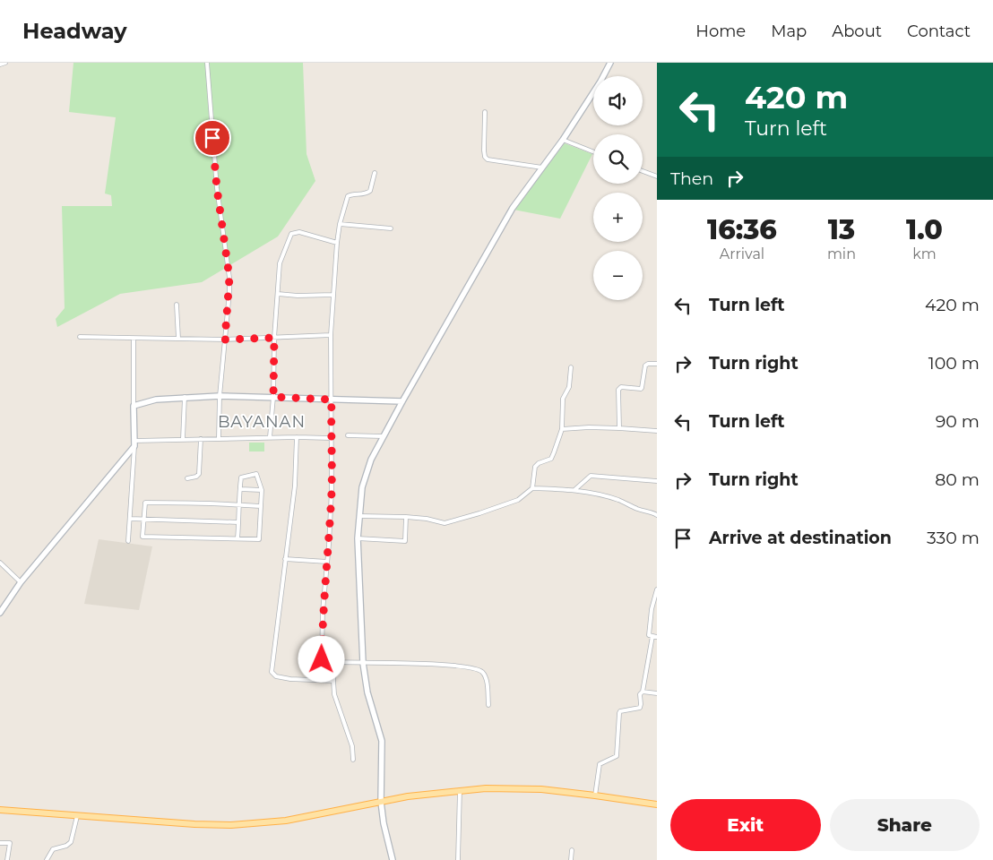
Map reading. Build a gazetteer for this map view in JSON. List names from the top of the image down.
{
  "districts": ["BAYANAN"],
  "page": {
    "header": "Headway",
    "nav": [
      "Home",
      "Map",
      "About",
      "Contact"
    ],
    "turn": ["420 m", "Turn left"],
    "map_buttons": ["+", "−"],
    "then": "Then",
    "eta": [
      "16:36",
      "Arrival",
      "13",
      "min",
      "1.0",
      "km"
    ],
    "list": [
      {
        "name": "Turn left",
        "value": "420 m"
      },
      {
        "name": "Turn right",
        "value": "100 m"
      },
      {
        "name": "Turn left",
        "value": "90 m"
      },
      {
        "name": "Turn right",
        "value": "80 m"
      },
      {
        "name": "Arrive at destination",
        "value": "330 m"
      }
    ],
    "buttons": ["Exit", "Share"]
  }
}
